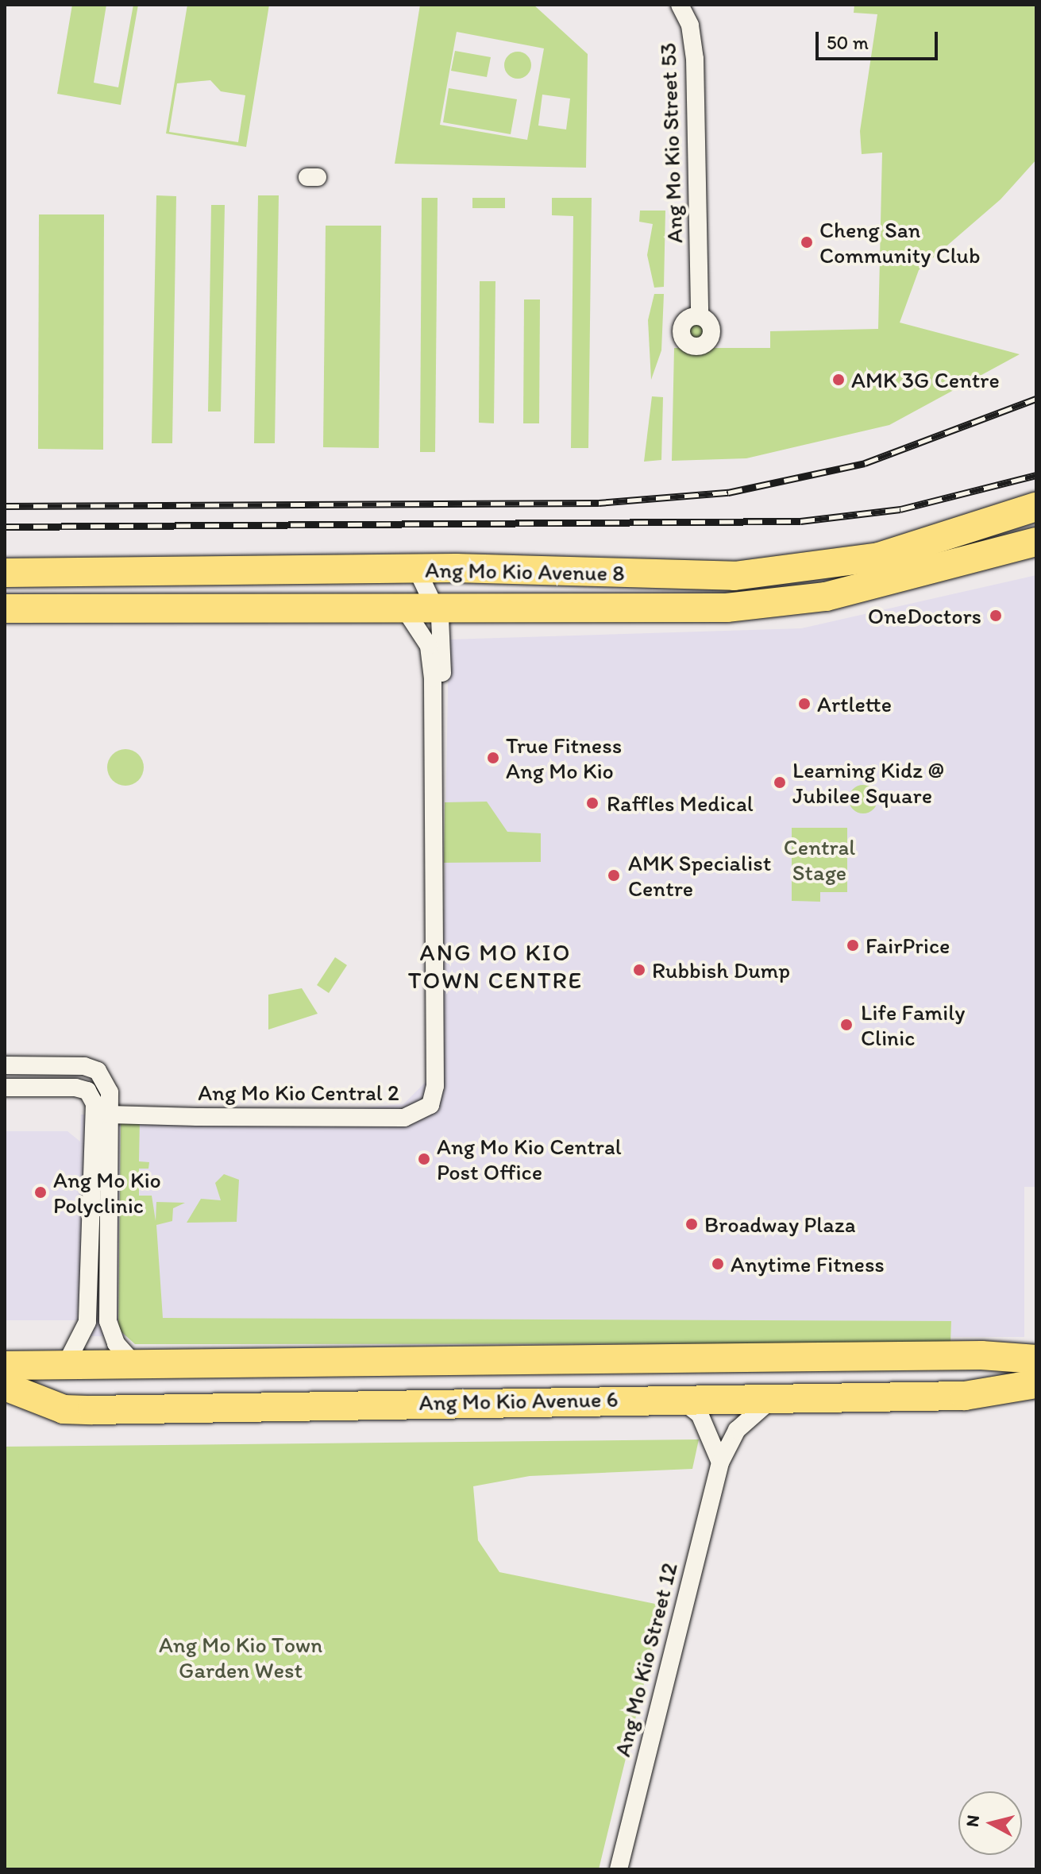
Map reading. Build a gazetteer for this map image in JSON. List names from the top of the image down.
{
  "streets": {
    "main road": ["Ang Mo Kio Avenue 8", "Ang Mo Kio Avenue 6"],
    "street": ["Ang Mo Kio Street 53", "Ang Mo Kio Central 2", "Ang Mo Kio Street 12"]
  },
  "crossings": [
    ["Ang Mo Kio Avenue 8", "Ang Mo Kio Central 2"],
    ["Ang Mo Kio Avenue 6", "Ang Mo Kio Street 12"]
  ],
  "districts": ["ANG MO KIO TOWN CENTRE"],
  "parks": ["Central Stage", "Ang Mo Kio Town Garden West"],
  "places": [
    "Cheng San Community Club",
    "AMK 3G Centre",
    "OneDoctors",
    "Artlette",
    "True Fitness Ang Mo Kio",
    "Learning Kidz @ Jubilee Square",
    "Raffles Medical",
    "AMK Specialist Centre",
    "FairPrice",
    "Rubbish Dump",
    "Life Family Clinic",
    "Ang Mo Kio Central Post Office",
    "Ang Mo Kio Polyclinic",
    "Broadway Plaza",
    "Anytime Fitness"
  ],
  "scale_bar": "50 m",
  "north": "left"
}
